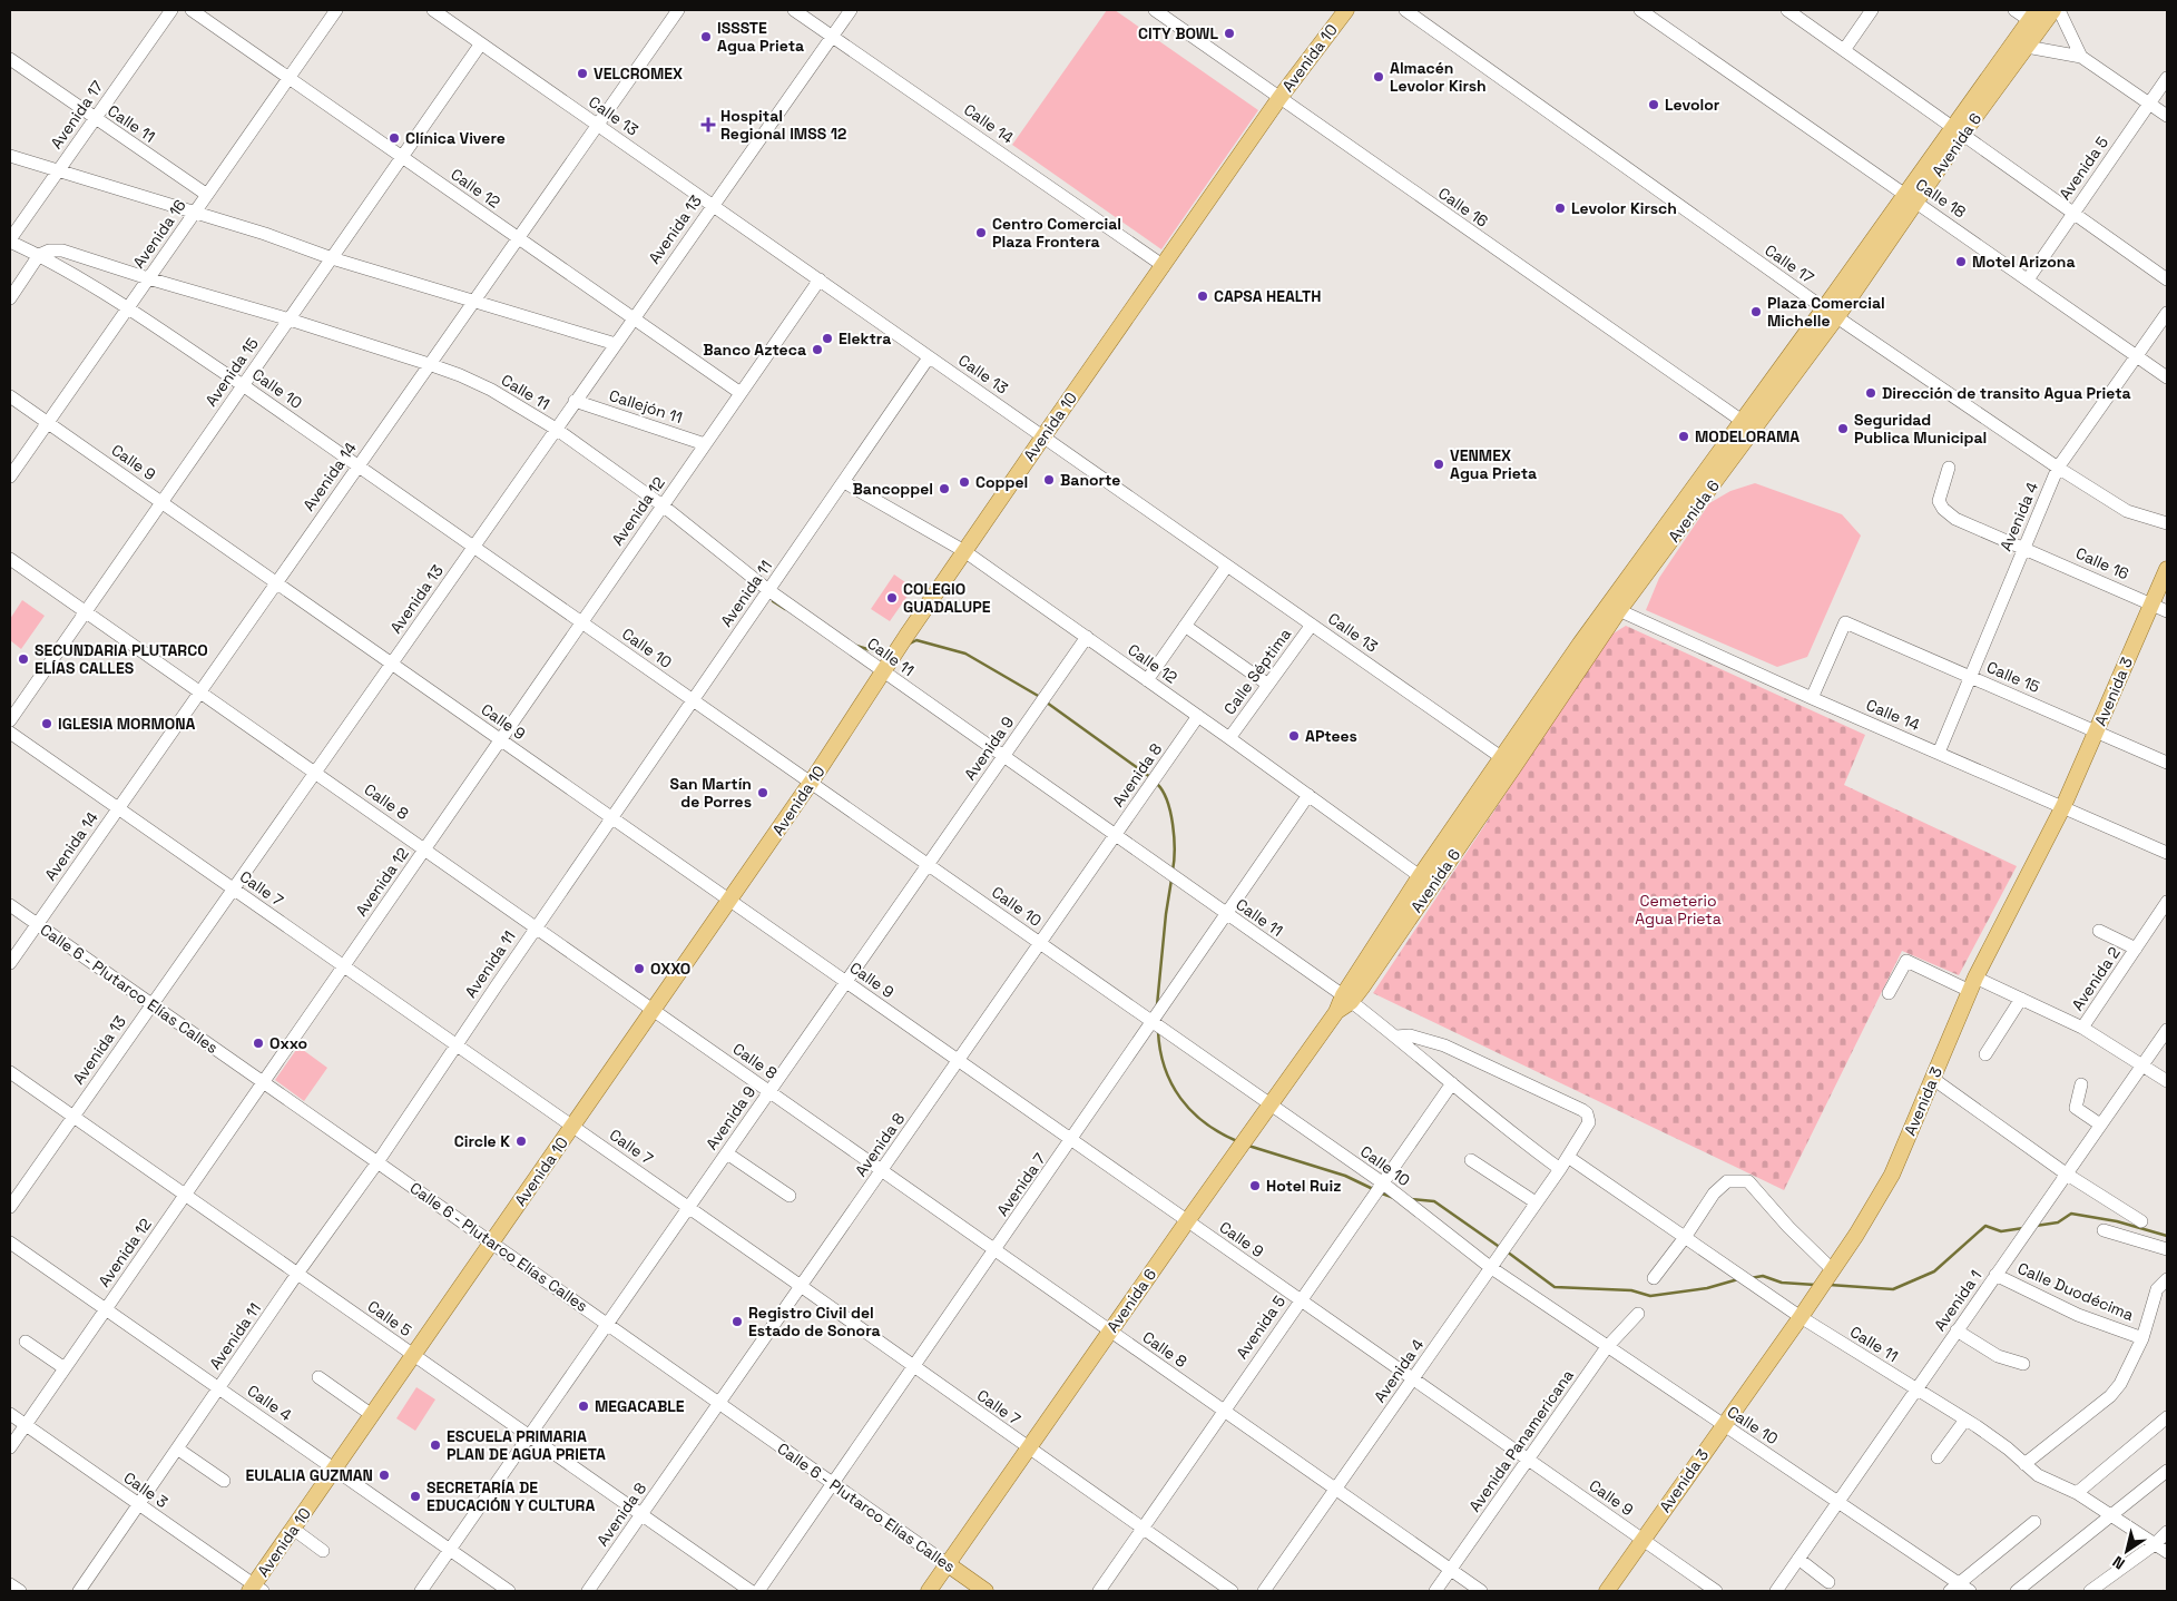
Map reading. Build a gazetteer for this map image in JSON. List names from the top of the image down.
{
  "streets": {
    "main road": [
      "Avenida 10",
      "Avenida 6",
      "Avenida 3",
      "Calle 6 - Plutarco Elías Calles"
    ],
    "street": [
      "Avenida 17",
      "Calle 13",
      "Calle 11",
      "Calle 14",
      "Avenida 5",
      "Calle 12",
      "Calle 18",
      "Calle 16",
      "Avenida 13",
      "Avenida 16",
      "Calle 17",
      "Avenida 15",
      "Calle 10",
      "Callejón 11",
      "Calle 9",
      "Avenida 14",
      "Avenida 12",
      "Avenida 4",
      "Avenida 11",
      "Calle Séptima",
      "Calle 15",
      "Avenida 9",
      "Avenida 8",
      "Calle 8",
      "Calle 7",
      "Avenida 2",
      "Avenida 7",
      "Calle Duodécima",
      "Avenida 1",
      "Calle 5",
      "Calle 4",
      "Avenida Panamericana",
      "Calle 3"
    ]
  },
  "crossings": [
    ["Avenida 10", "Calle 13"],
    ["Avenida 10", "Calle 11"],
    ["Avenida 10", "Calle 14"],
    ["Avenida 10", "Calle 12"],
    ["Avenida 10", "Calle 16"],
    ["Avenida 10", "Calle 10"],
    ["Avenida 10", "Calle 9"],
    ["Avenida 10", "Calle 8"],
    ["Avenida 10", "Calle 7"],
    ["Avenida 10", "Calle 6 - Plutarco Elías Calles"],
    ["Avenida 10", "Calle 5"],
    ["Avenida 10", "Calle 4"],
    ["Avenida 10", "Calle 3"],
    ["Avenida 17", "Calle 11"],
    ["Avenida 17", "Calle 10"],
    ["Calle 13", "Avenida 6"],
    ["Calle 13", "Avenida 13"],
    ["Calle 13", "Avenida 15"],
    ["Calle 13", "Avenida 14"],
    ["Calle 13", "Avenida 12"],
    ["Calle 13", "Avenida 11"],
    ["Calle 13", "Calle Séptima"],
    ["Calle 11", "Avenida 6"],
    ["Calle 11", "Avenida 5"],
    ["Calle 11", "Avenida 13"],
    ["Calle 11", "Avenida 16"],
    ["Calle 11", "Avenida 15"],
    ["Calle 11", "Avenida 14"],
    ["Calle 11", "Avenida 12"],
    ["Calle 11", "Avenida 4"],
    ["Calle 11", "Avenida 11"],
    ["Calle 11", "Avenida 3"],
    ["Calle 11", "Avenida 9"],
    ["Calle 11", "Avenida 8"],
    ["Calle 11", "Avenida 7"],
    ["Calle 11", "Avenida 1"],
    ["Calle 14", "Avenida 6"],
    ["Calle 14", "Avenida 13"],
    ["Calle 14", "Avenida 4"],
    ["Calle 14", "Calle 15"],
    ["Calle 14", "Avenida 3"],
    ["Avenida 6", "Calle 12"],
    ["Avenida 6", "Calle 18"],
    ["Avenida 6", "Calle 16"],
    ["Avenida 6", "Calle 17"],
    ["Avenida 6", "Calle 10"],
    ["Avenida 6", "Calle 9"],
    ["Avenida 6", "Calle 8"],
    ["Avenida 6", "Calle 7"],
    ["Avenida 6", "Calle 6 - Plutarco Elías Calles"],
    ["Avenida 5", "Calle 18"],
    ["Avenida 5", "Calle 10"],
    ["Avenida 5", "Calle 9"],
    ["Avenida 5", "Calle 8"],
    ["Avenida 5", "Calle 7"],
    ["Calle 12", "Avenida 13"],
    ["Calle 12", "Avenida 16"],
    ["Calle 12", "Avenida 15"],
    ["Calle 12", "Avenida 14"],
    ["Calle 12", "Avenida 12"],
    ["Calle 12", "Avenida 11"],
    ["Calle 12", "Calle Séptima"],
    ["Calle 12", "Avenida 9"],
    ["Calle 12", "Avenida 8"],
    ["Calle 12", "Avenida 7"],
    ["Calle 18", "Avenida 4"],
    ["Calle 16", "Avenida 4"],
    ["Calle 16", "Avenida 3"],
    ["Avenida 13", "Calle 10"],
    ["Avenida 13", "Callejón 11"],
    ["Avenida 13", "Calle 9"],
    ["Avenida 13", "Calle 8"],
    ["Avenida 13", "Calle 7"],
    ["Avenida 13", "Calle 6 - Plutarco Elías Calles"],
    ["Avenida 13", "Calle 5"],
    ["Avenida 16", "Calle 10"],
    ["Avenida 16", "Calle 9"],
    ["Calle 17", "Avenida 4"],
    ["Avenida 15", "Calle 10"],
    ["Avenida 15", "Calle 9"],
    ["Avenida 15", "Calle 8"],
    ["Calle 10", "Avenida 14"],
    ["Calle 10", "Avenida 12"],
    ["Calle 10", "Avenida 4"],
    ["Calle 10", "Avenida 11"],
    ["Calle 10", "Avenida 3"],
    ["Calle 10", "Avenida 9"],
    ["Calle 10", "Avenida 8"],
    ["Calle 10", "Avenida 7"],
    ["Calle 10", "Avenida 1"],
    ["Calle 10", "Avenida Panamericana"],
    ["Callejón 11", "Avenida 12"],
    ["Calle 9", "Avenida 14"],
    ["Calle 9", "Avenida 12"],
    ["Calle 9", "Avenida 4"],
    ["Calle 9", "Avenida 11"],
    ["Calle 9", "Avenida 3"],
    ["Calle 9", "Avenida 9"],
    ["Calle 9", "Avenida 8"],
    ["Calle 9", "Avenida 7"],
    ["Calle 9", "Avenida Panamericana"],
    ["Avenida 14", "Calle 8"],
    ["Avenida 14", "Calle 7"],
    ["Avenida 14", "Calle 6 - Plutarco Elías Calles"],
    ["Avenida 12", "Calle 8"],
    ["Avenida 12", "Calle 7"],
    ["Avenida 12", "Calle 6 - Plutarco Elías Calles"],
    ["Avenida 12", "Calle 5"],
    ["Avenida 12", "Calle 4"],
    ["Avenida 12", "Calle 3"],
    ["Avenida 4", "Calle 15"],
    ["Avenida 4", "Calle 8"],
    ["Avenida 11", "Calle 8"],
    ["Avenida 11", "Calle 7"],
    ["Avenida 11", "Calle 6 - Plutarco Elías Calles"],
    ["Avenida 11", "Calle 5"],
    ["Avenida 11", "Calle 4"],
    ["Avenida 11", "Calle 3"],
    ["Calle 15", "Avenida 3"],
    ["Avenida 9", "Calle 8"],
    ["Avenida 9", "Calle 7"],
    ["Avenida 9", "Calle 6 - Plutarco Elías Calles"],
    ["Avenida 9", "Calle 5"],
    ["Avenida 9", "Calle 4"],
    ["Avenida 8", "Calle 8"],
    ["Avenida 8", "Calle 7"],
    ["Avenida 8", "Calle 6 - Plutarco Elías Calles"],
    ["Avenida 8", "Calle 5"],
    ["Calle 8", "Avenida 7"],
    ["Calle 8", "Avenida Panamericana"],
    ["Calle 7", "Avenida 7"],
    ["Calle 6 - Plutarco Elías Calles", "Avenida 7"],
    ["Calle Duodécima", "Avenida 1"]
  ],
  "parks": ["Cemeterio Agua Prieta"],
  "places": {
    "other": [
      "CITY BOWL",
      "ISSSTE Agua Prieta",
      "VELCROMEX",
      "Almacén Levolor Kirsh",
      "Levolor",
      "Clínica Vivere",
      "Levolor Kirsch",
      "Centro Comercial Plaza Frontera",
      "Motel Arizona",
      "CAPSA HEALTH",
      "Plaza Comercial Michelle",
      "Elektra",
      "Banco Azteca",
      "Dirección de transito Agua Prieta",
      "Seguridad Publica Municipal",
      "MODELORAMA",
      "VENMEX Agua Prieta",
      "Banorte",
      "Coppel",
      "Bancoppel",
      "COLEGIO GUADALUPE",
      "SECUNDARIA PLUTARCO ELÍAS CALLES",
      "IGLESIA MORMONA",
      "APtees",
      "San Martín de Porres",
      "OXXO",
      "Oxxo",
      "Circle K",
      "Hotel Ruiz",
      "Registro Civil del Estado de Sonora",
      "MEGACABLE",
      "ESCUELA PRIMARIA PLAN DE AGUA PRIETA",
      "EULALIA GUZMAN",
      "SECRETARÍA DE EDUCACIÓN Y CULTURA"
    ],
    "health": ["Hospital Regional IMSS 12"]
  },
  "north": "bottom left"
}
